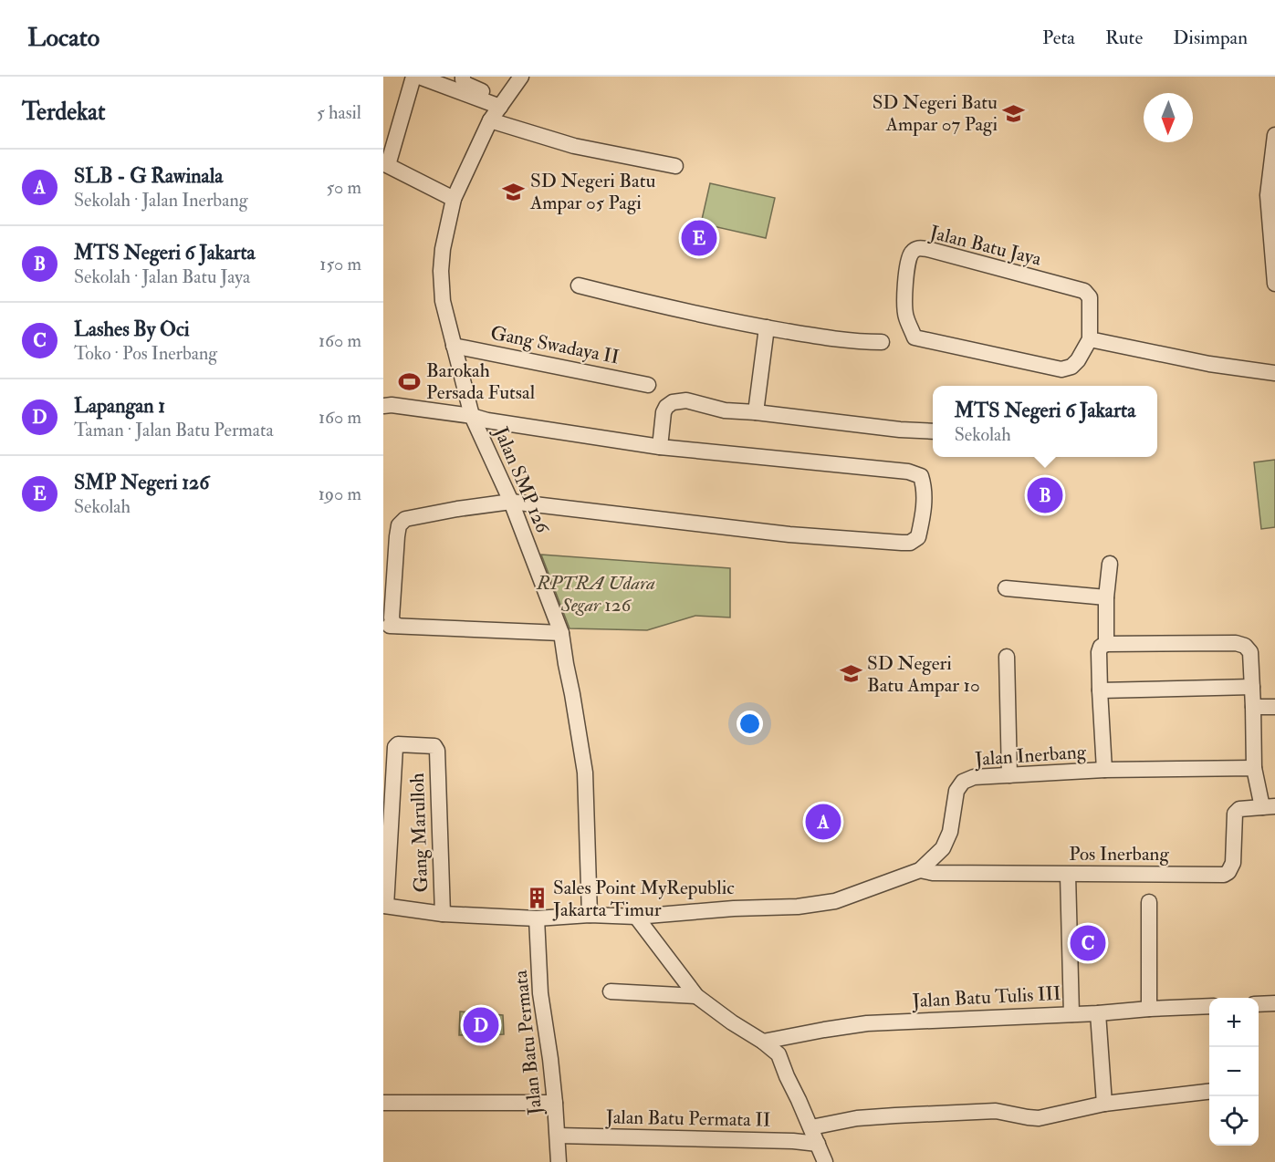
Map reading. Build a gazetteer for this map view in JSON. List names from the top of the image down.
{
  "streets": {
    "street": [
      "Jalan Batu Jaya",
      "Gang Swadaya II",
      "Jalan SMP 126",
      "Jalan Inerbang",
      "Gang Marulloh",
      "Pos Inerbang",
      "Jalan Batu Tulis III",
      "Jalan Batu Permata",
      "Jalan Batu Permata II"
    ]
  },
  "crossings": [
    ["Gang Swadaya II", "Jalan SMP 126"],
    ["Jalan SMP 126", "Jalan Inerbang"],
    ["Jalan Inerbang", "Gang Marulloh"],
    ["Jalan Inerbang", "Pos Inerbang"],
    ["Jalan Inerbang", "Jalan Batu Permata"],
    ["Jalan Batu Permata", "Jalan Batu Permata II"]
  ],
  "parks": ["RPTRA Udara Segar 126"],
  "places": {
    "school or university": ["SD Negeri Batu Ampar 07 Pagi", "SD Negeri Batu Ampar 05 Pagi", "SD Negeri Batu Ampar 10"],
    "sports": ["Barokah Persada Futsal"],
    "building": ["Sales Point MyRepublic Jakarta Timur"]
  },
  "north": "bottom",
  "page": {
    "header": "Locato",
    "nav": ["Peta", "Rute", "Disimpan"],
    "heading": ["Terdekat", "5 hasil"],
    "list": [
      {
        "mark": "A",
        "name": "SLB - G Rawinala",
        "note": "Sekolah · Jalan Inerbang",
        "value": "50 m"
      },
      {
        "mark": "B",
        "name": "MTS Negeri 6 Jakarta",
        "note": "Sekolah · Jalan Batu Jaya",
        "value": "150 m"
      },
      {
        "mark": "C",
        "name": "Lashes By Oci",
        "note": "Toko · Pos Inerbang",
        "value": "160 m"
      },
      {
        "mark": "D",
        "name": "Lapangan 1",
        "note": "Taman · Jalan Batu Permata",
        "value": "160 m"
      },
      {
        "mark": "E",
        "name": "SMP Negeri 126",
        "note": "Sekolah",
        "value": "190 m"
      }
    ],
    "pins": [
      "E",
      "B",
      "A",
      "C",
      "D"
    ],
    "popup": ["MTS Negeri 6 Jakarta", "Sekolah"],
    "map_buttons": ["+", "−"]
  }
}
